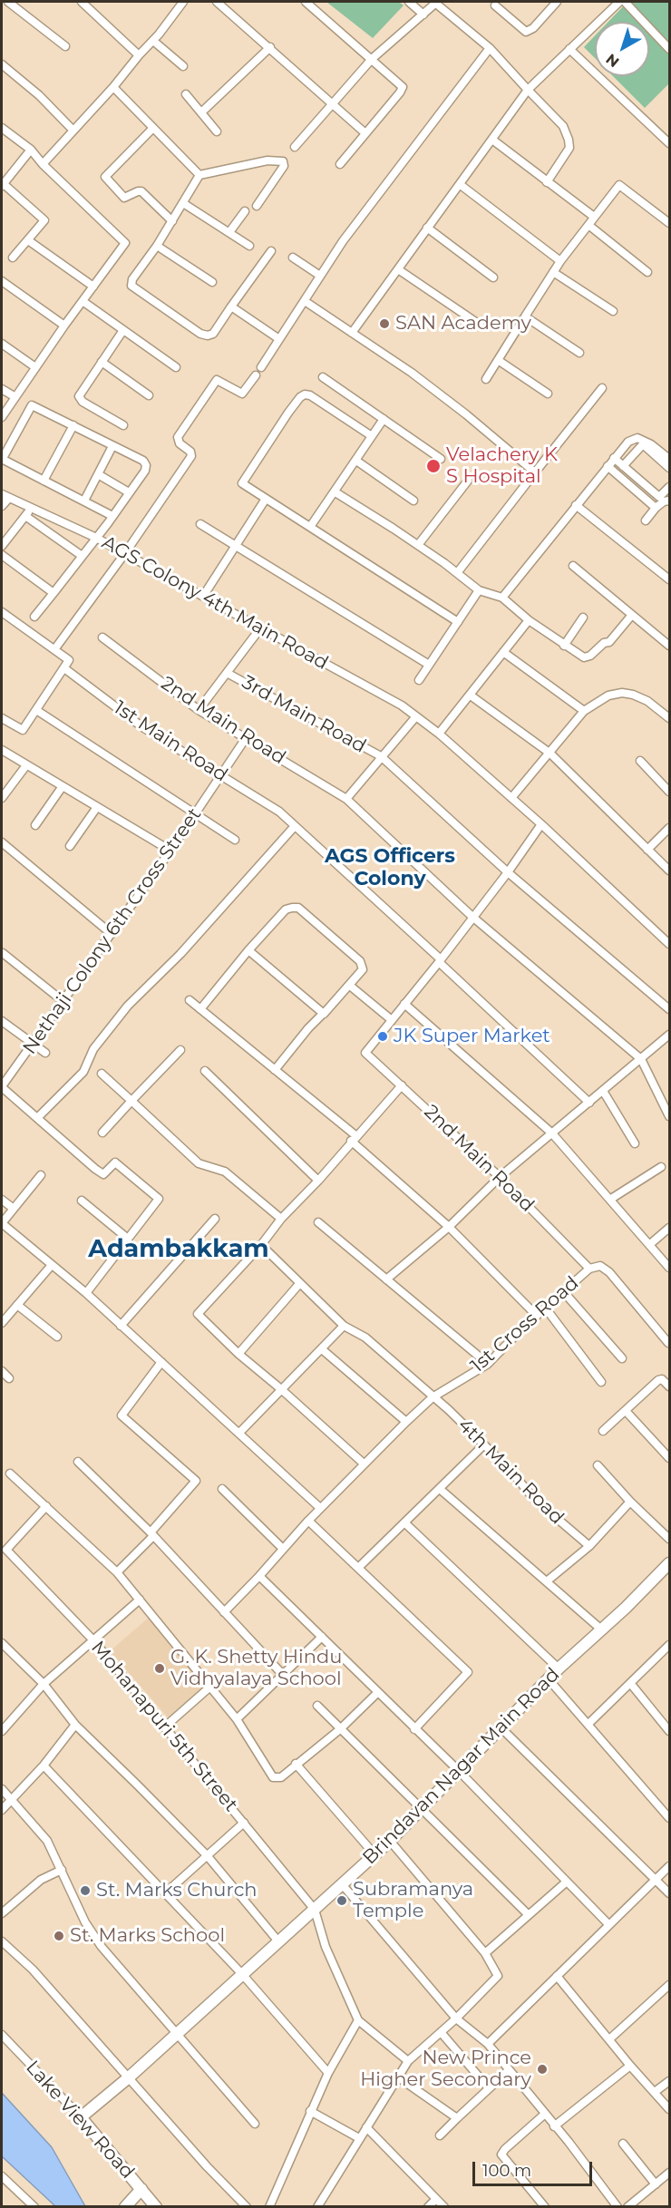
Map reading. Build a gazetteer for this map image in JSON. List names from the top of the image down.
{
  "streets": {
    "street": [
      "AGS Colony 4th Main Road",
      "3rd Main Road",
      "2nd Main Road",
      "1st Main Road",
      "Nethaji Colony 6th Cross Street",
      "1st Cross Road",
      "4th Main Road",
      "Mohanapuri 5th Street",
      "Brindavan Nagar Main Road",
      "Lake View Road"
    ]
  },
  "crossings": [
    ["2nd Main Road", "Nethaji Colony 6th Cross Street"],
    ["2nd Main Road", "1st Cross Road"],
    ["1st Main Road", "Nethaji Colony 6th Cross Street"],
    ["1st Cross Road", "4th Main Road"],
    ["Mohanapuri 5th Street", "Brindavan Nagar Main Road"],
    ["Brindavan Nagar Main Road", "Lake View Road"]
  ],
  "districts": ["AGS Officers Colony", "Adambakkam"],
  "places": [
    "SAN Academy",
    "Velachery K S Hospital",
    "JK Super Market",
    "G. K. Shetty Hindu Vidhyalaya School",
    "St. Marks Church",
    "Subramanya Temple",
    "St. Marks School",
    "New Prince Higher Secondary"
  ],
  "scale_bar": "100 m",
  "north": "bottom left"
}
